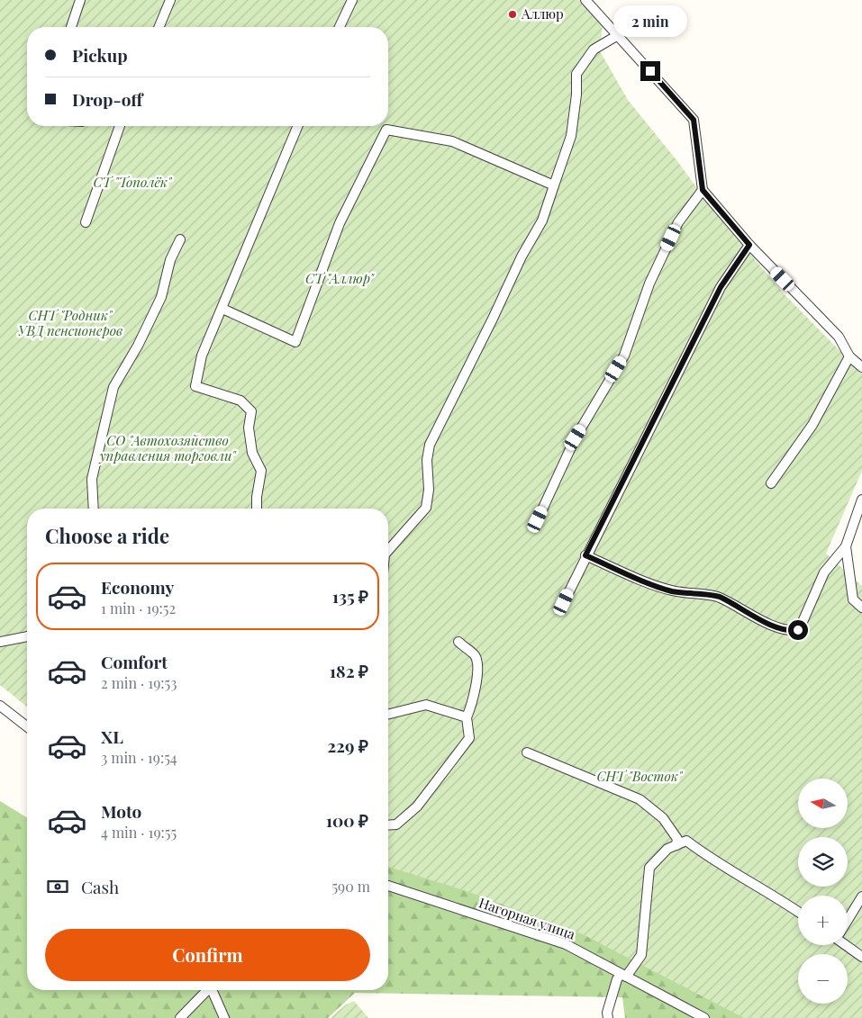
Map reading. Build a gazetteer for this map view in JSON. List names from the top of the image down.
{
  "streets": {
    "street": ["Нагорная улица"]
  },
  "parks": [
    "СТ \"Тополёк\"",
    "СТ \"Аллюр\"",
    "СНТ \"Родник\" УВД пенсионеров",
    "СО \"Автохозяйство управления торговли\"",
    "СНТ \"Восток\""
  ],
  "places": ["Аллюр"],
  "north": "left",
  "page": {
    "bubble": "2 min",
    "banner": ["Pickup", "Drop-off"],
    "heading": "Choose a ride",
    "list": [
      {
        "name": "Economy",
        "note": "1 min · 19:52",
        "value": "135 ₽"
      },
      {
        "name": "Comfort",
        "note": "2 min · 19:53",
        "value": "182 ₽"
      },
      {
        "name": "XL",
        "note": "3 min · 19:54",
        "value": "229 ₽"
      },
      {
        "name": "Moto",
        "note": "4 min · 19:55",
        "value": "100 ₽"
      }
    ],
    "map_buttons": ["+", "−"],
    "pay": ["Cash", "590 m"],
    "buttons": "Confirm"
  }
}
